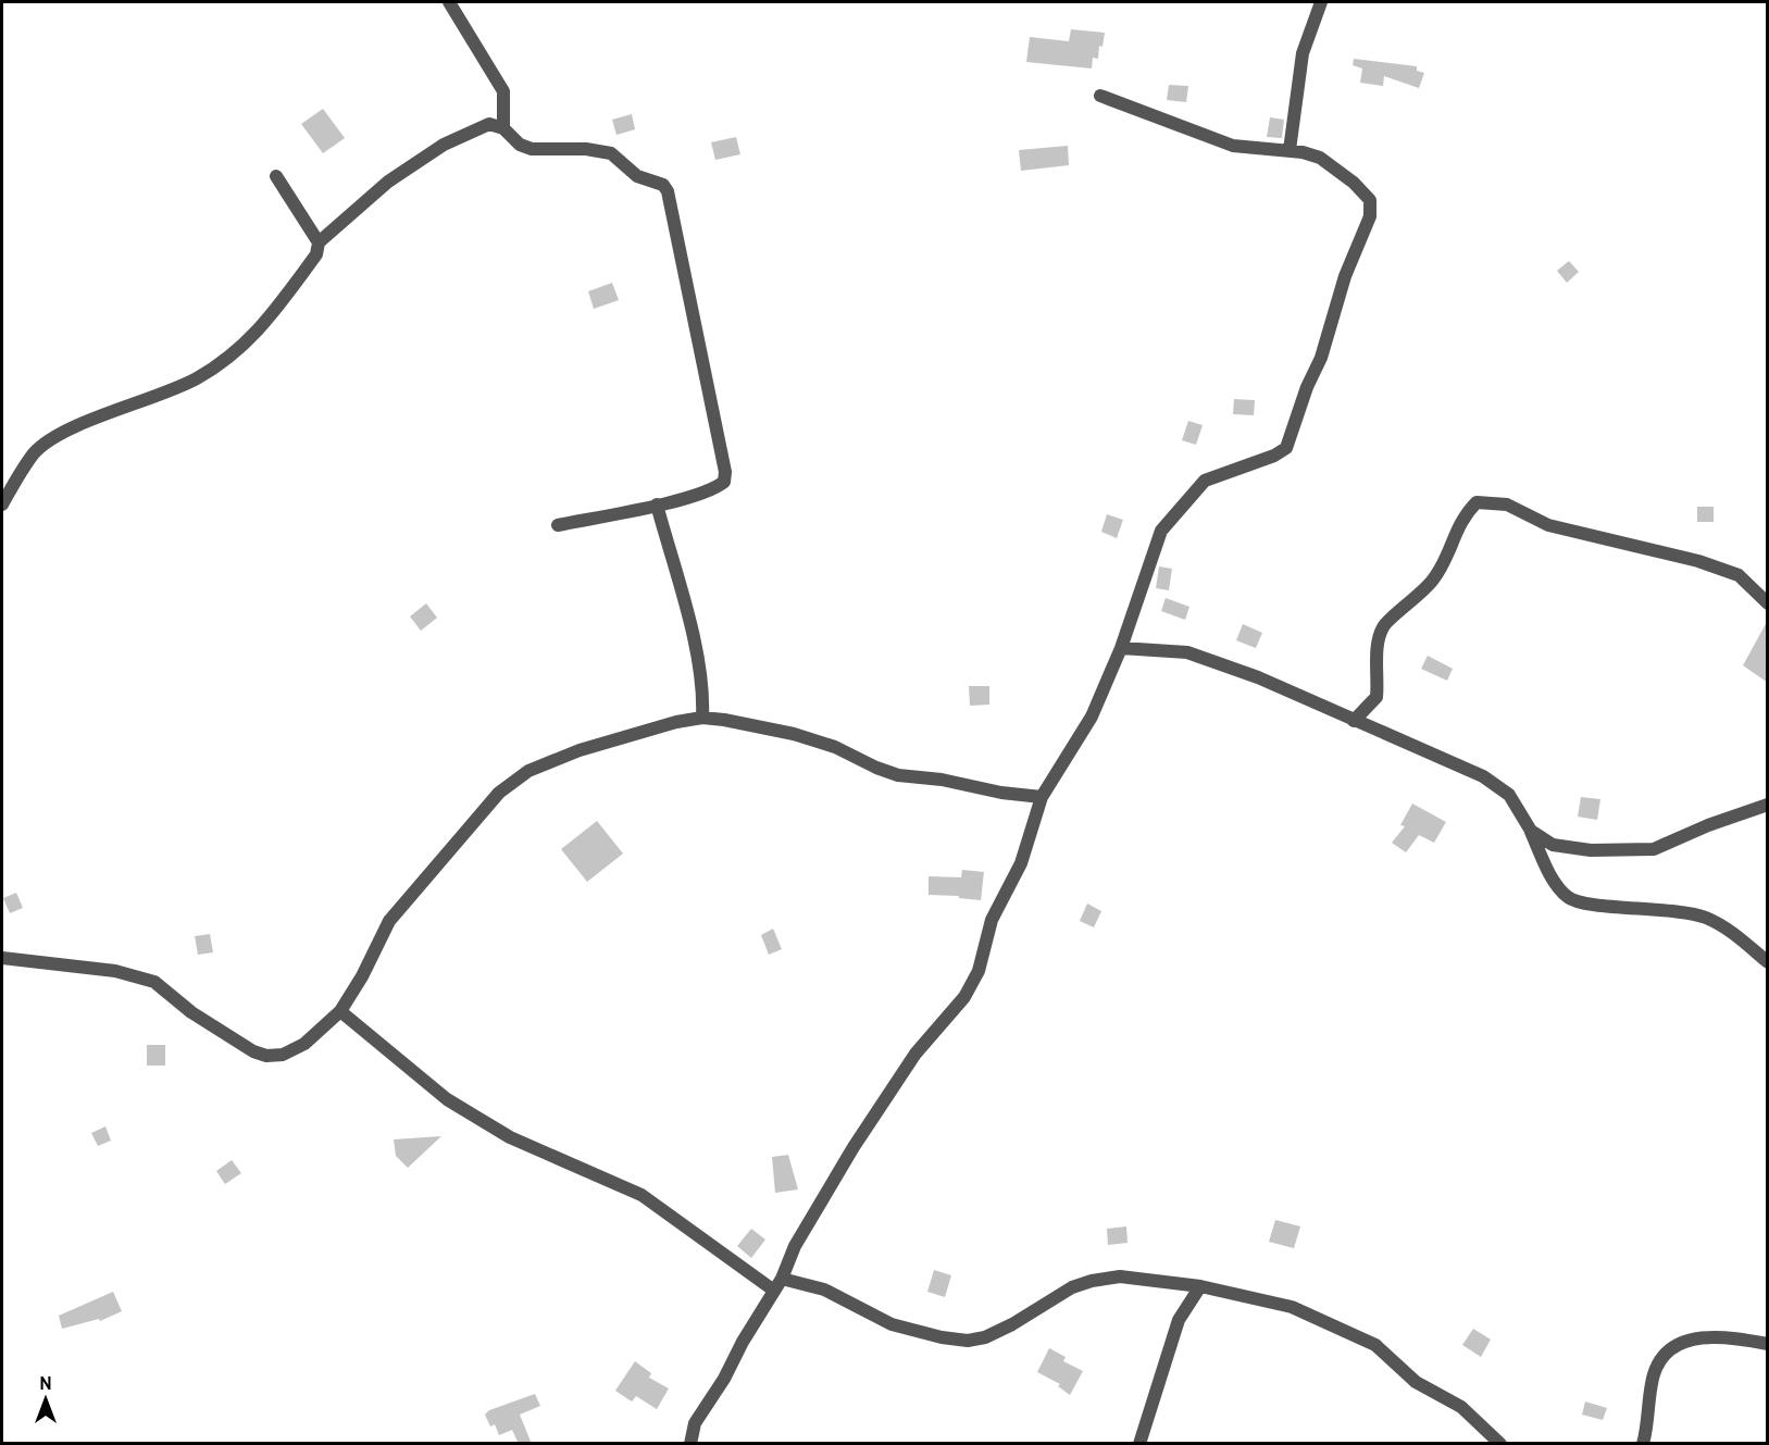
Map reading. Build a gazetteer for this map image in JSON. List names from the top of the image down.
{
  "north": "top"
}
